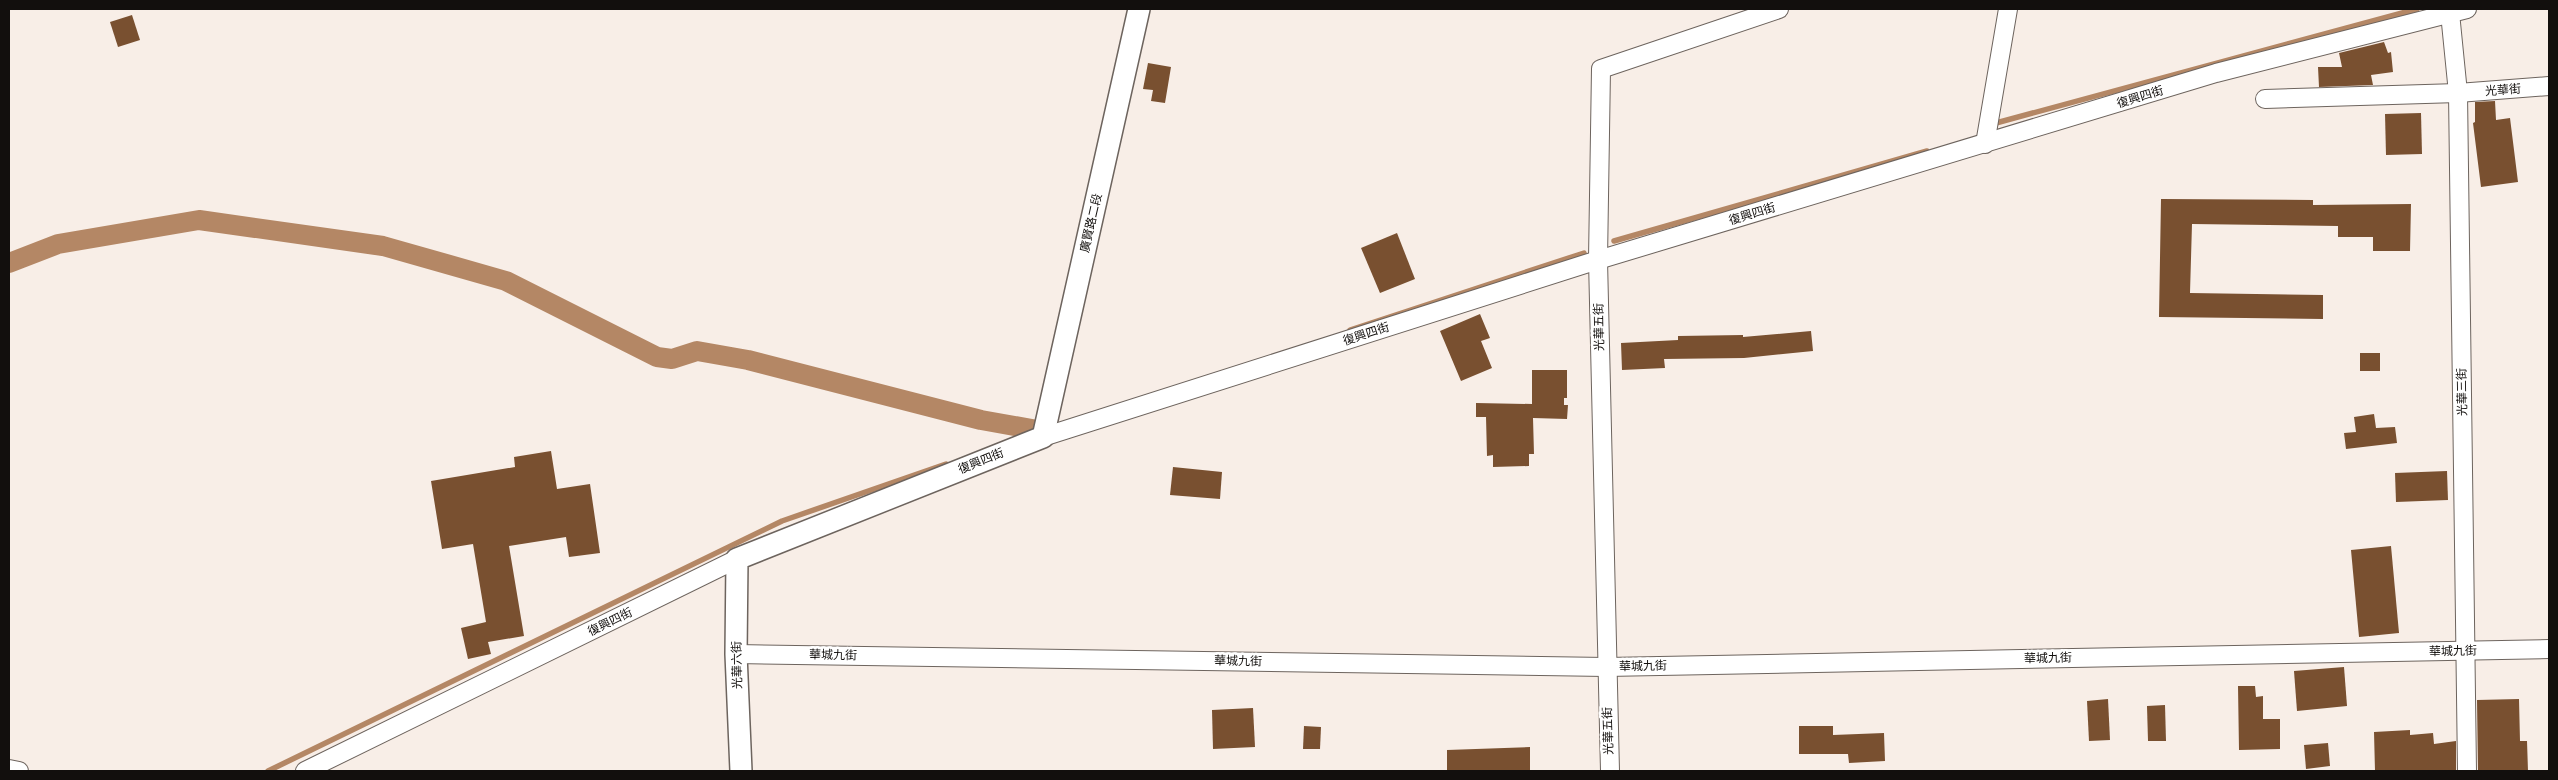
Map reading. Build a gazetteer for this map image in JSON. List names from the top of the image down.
{
  "streets": {
    "street": [
      "光華街",
      "復興四街",
      "廣賢路二段",
      "光華五街",
      "光華三街",
      "華城九街",
      "光華六街"
    ]
  },
  "crossings": [
    ["光華街", "光華三街"],
    ["復興四街", "廣賢路二段"],
    ["復興四街", "光華五街"],
    ["復興四街", "光華三街"],
    ["復興四街", "光華六街"],
    ["光華五街", "華城九街"],
    ["光華三街", "華城九街"],
    ["華城九街", "光華六街"]
  ]
}
